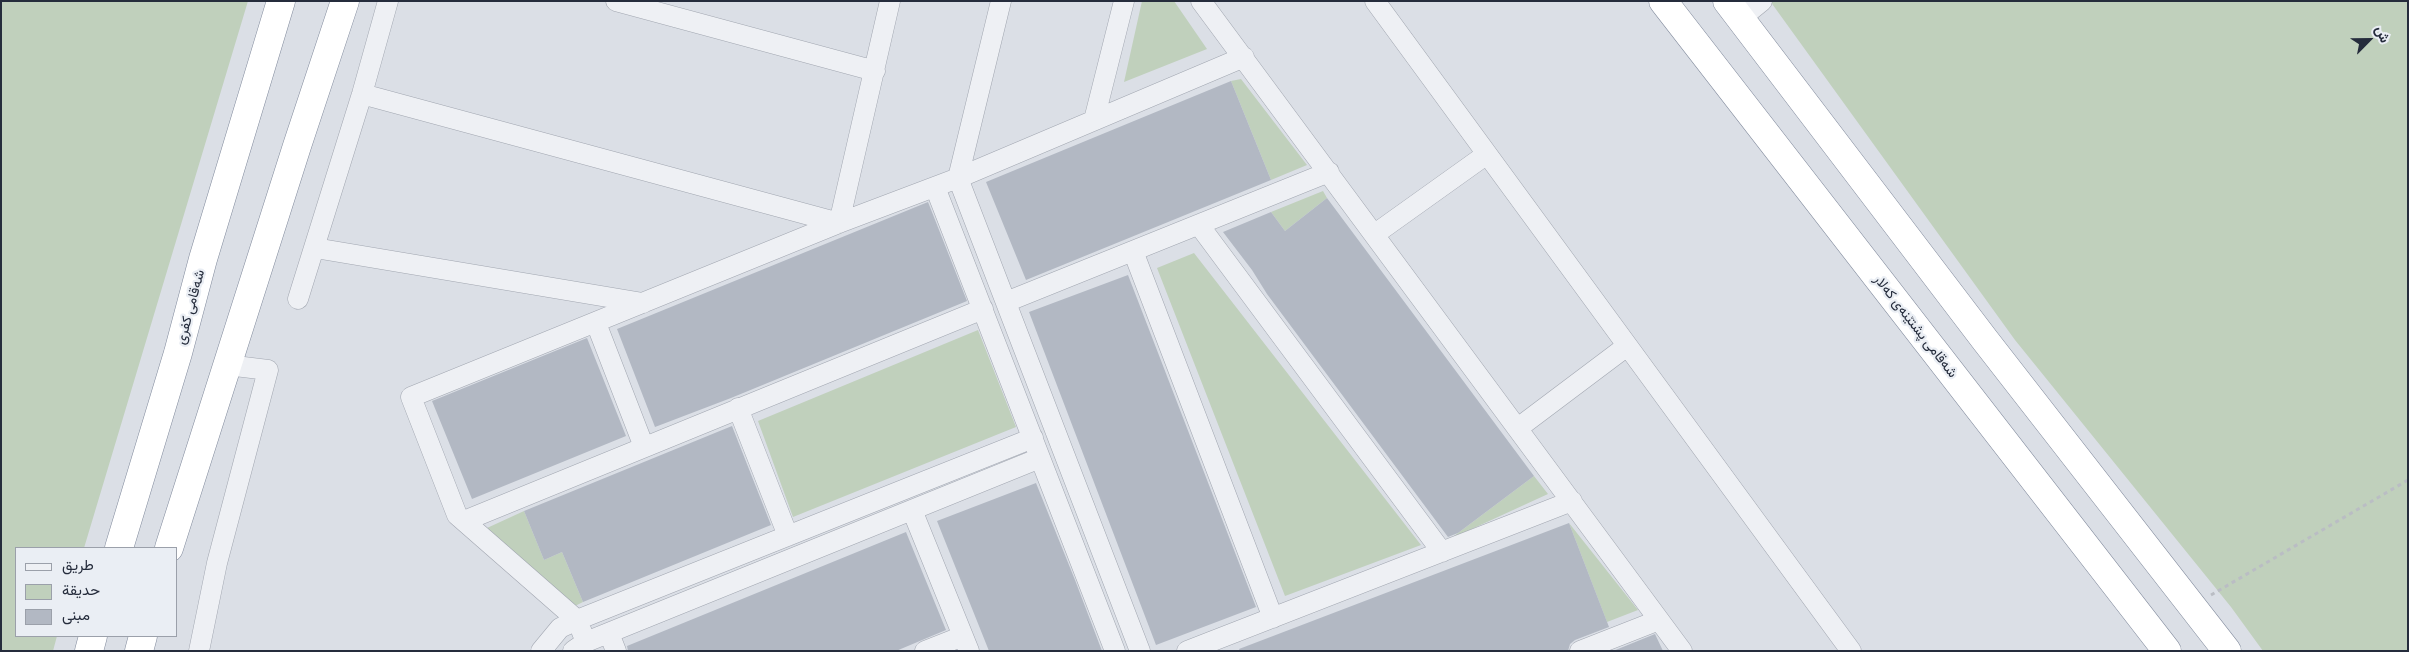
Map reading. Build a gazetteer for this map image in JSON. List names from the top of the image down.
{
  "streets": {
    "highway": ["شەقامی کفری", "شەقامی پشتێنەی کەلار"]
  },
  "legend": ["طريق", "حديقة", "مبنى"],
  "north": "top right"
}
